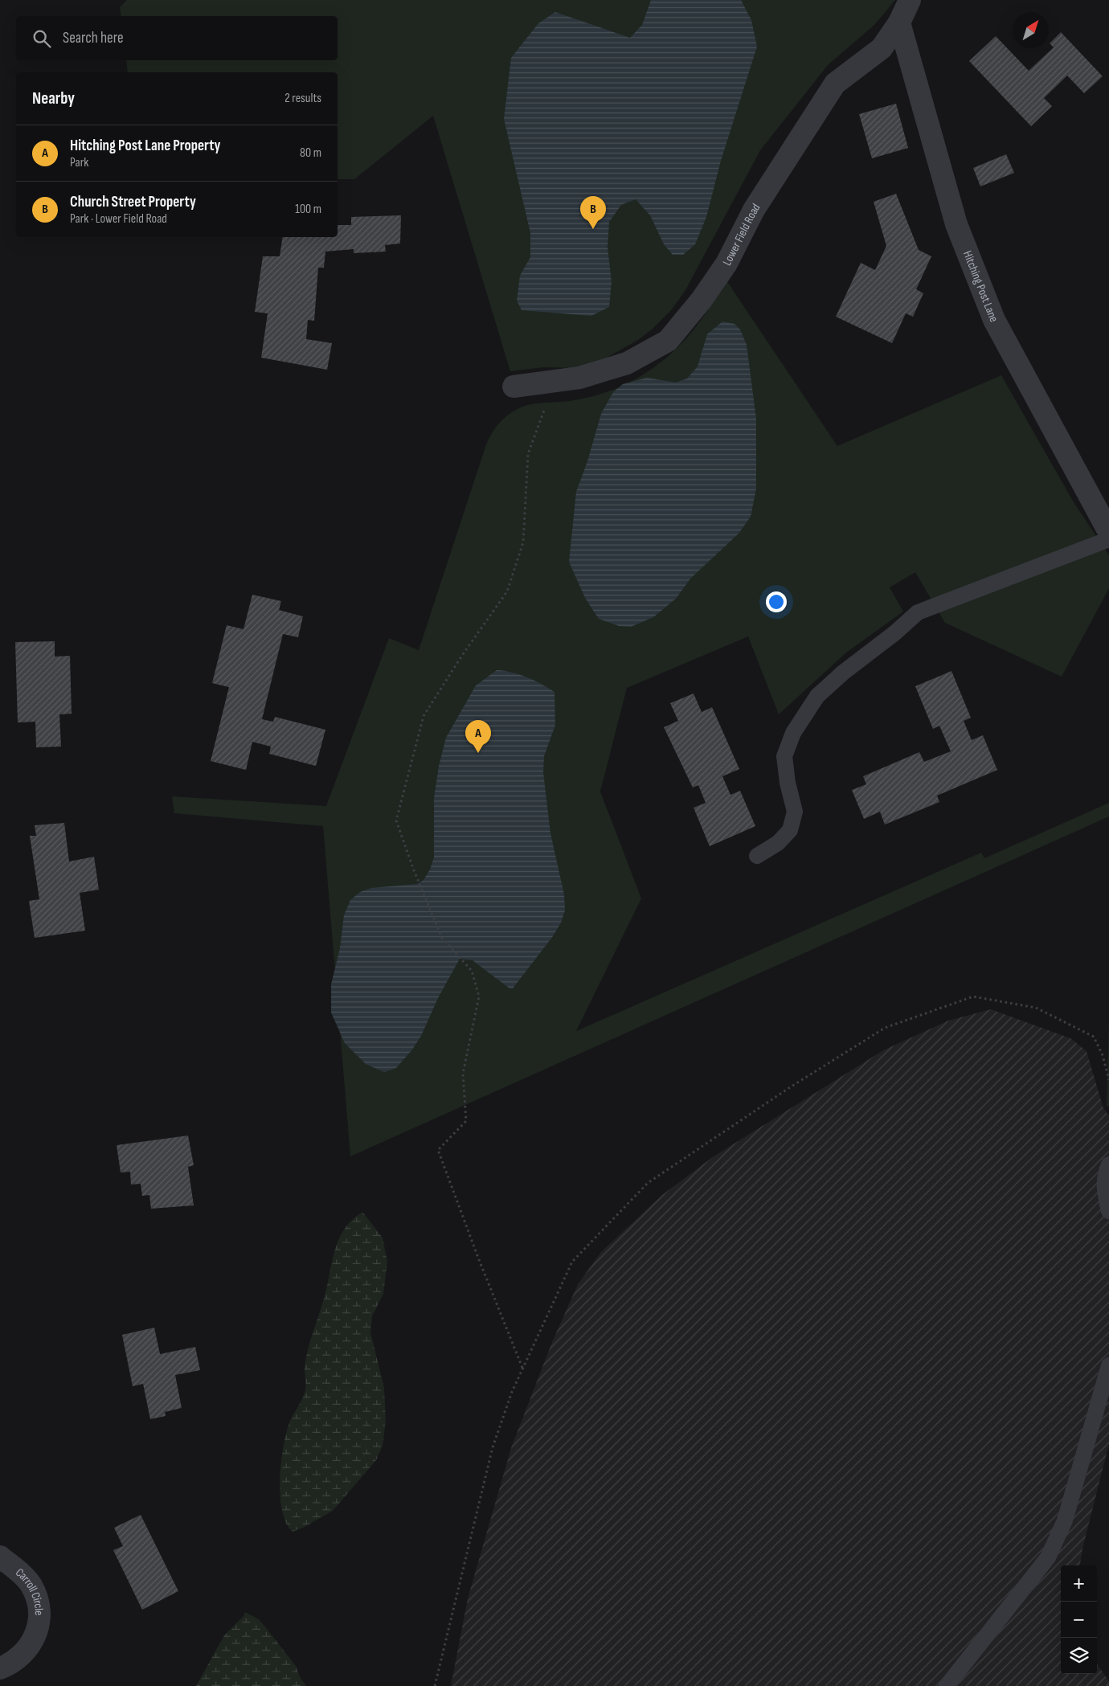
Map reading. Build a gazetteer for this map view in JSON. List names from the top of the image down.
{
  "streets": {
    "street": ["Lower Field Road", "Hitching Post Lane", "Carroll Circle"]
  },
  "crossings": [
    ["Lower Field Road", "Hitching Post Lane"]
  ],
  "north": "top right",
  "page": {
    "search": "Search here",
    "heading": ["Nearby", "2 results"],
    "list": [
      {
        "mark": "A",
        "name": "Hitching Post Lane Property",
        "note": "Park",
        "value": "80 m"
      },
      {
        "mark": "B",
        "name": "Church Street Property",
        "note": "Park · Lower Field Road",
        "value": "100 m"
      }
    ],
    "pins": ["B", "A"],
    "map_buttons": ["+", "−"]
  }
}
